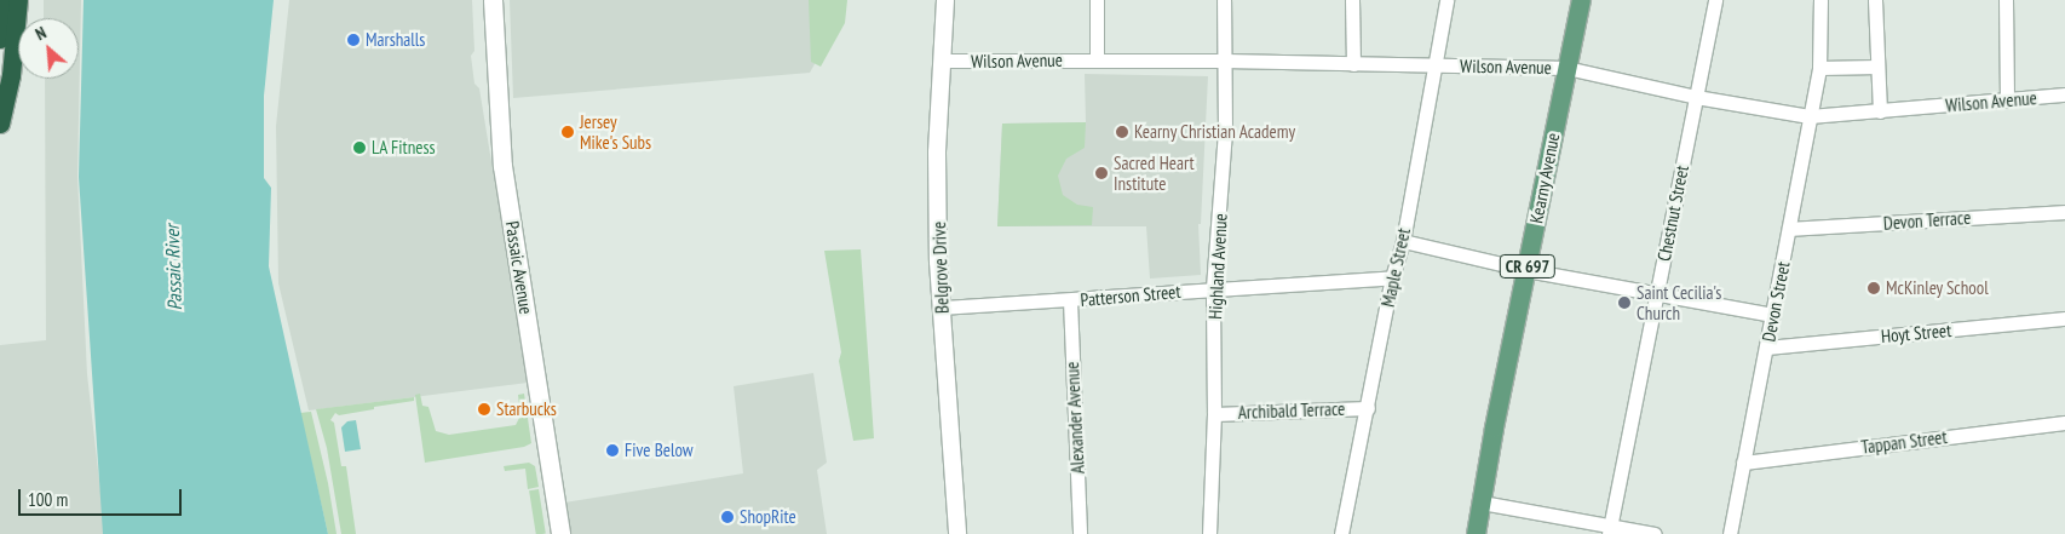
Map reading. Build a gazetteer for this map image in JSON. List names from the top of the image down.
{
  "streets": {
    "main road": ["Kearny Avenue", "CR 697", "Passaic Avenue"],
    "street": [
      "Wilson Avenue",
      "Chestnut Street",
      "Devon Terrace",
      "Highland Avenue",
      "Belgrove Drive",
      "Maple Street",
      "Patterson Street",
      "Devon Street",
      "Hoyt Street",
      "Archibald Terrace",
      "Alexander Avenue",
      "Tappan Street"
    ]
  },
  "crossings": [
    ["Wilson Avenue", "Kearny Avenue"],
    ["Wilson Avenue", "Chestnut Street"],
    ["Wilson Avenue", "Highland Avenue"],
    ["Wilson Avenue", "Belgrove Drive"],
    ["Wilson Avenue", "Maple Street"],
    ["Wilson Avenue", "Devon Street"],
    ["Devon Terrace", "Devon Street"],
    ["Highland Avenue", "Patterson Street"],
    ["Highland Avenue", "Archibald Terrace"],
    ["Belgrove Drive", "Patterson Street"],
    ["Maple Street", "Patterson Street"],
    ["Maple Street", "Archibald Terrace"],
    ["Patterson Street", "Alexander Avenue"],
    ["Devon Street", "Hoyt Street"],
    ["Devon Street", "Tappan Street"]
  ],
  "water": ["Passaic River"],
  "places": [
    "Marshalls",
    "Jersey Mike's Subs",
    "Kearny Christian Academy",
    "LA Fitness",
    "Sacred Heart Institute",
    "McKinley School",
    "Saint Cecilia's Church",
    "Starbucks",
    "Five Below",
    "ShopRite"
  ],
  "scale_bar": "100 m",
  "north": "top left"
}
